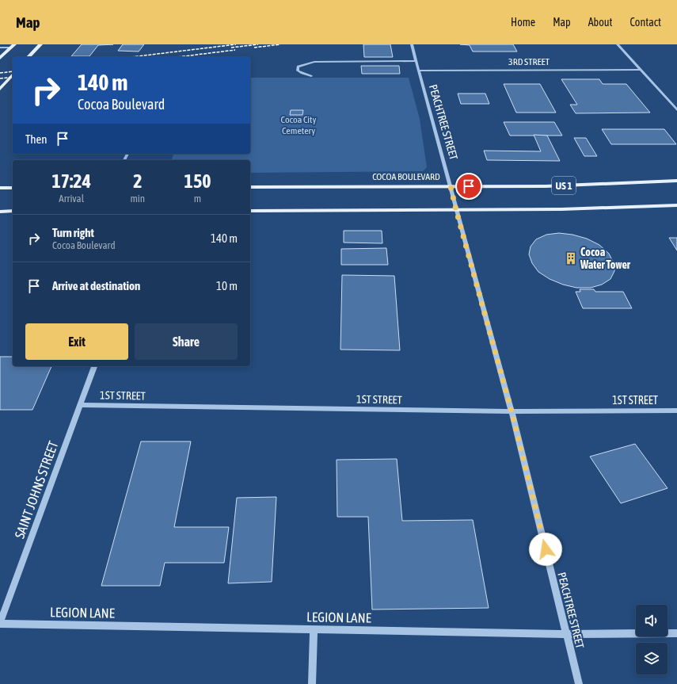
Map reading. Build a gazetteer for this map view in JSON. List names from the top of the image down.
{
  "streets": {
    "main road": ["COCOA BOULEVARD", "US 1"],
    "street": [
      "3RD STREET",
      "PEACHTREE STREET",
      "1ST STREET",
      "SAINT JOHNS STREET",
      "LEGION LANE"
    ]
  },
  "crossings": [
    ["3RD STREET", "PEACHTREE STREET"],
    ["PEACHTREE STREET", "COCOA BOULEVARD"],
    ["PEACHTREE STREET", "US 1"],
    ["PEACHTREE STREET", "1ST STREET"],
    ["PEACHTREE STREET", "LEGION LANE"],
    ["1ST STREET", "SAINT JOHNS STREET"],
    ["SAINT JOHNS STREET", "LEGION LANE"]
  ],
  "parks": ["Cocoa City Cemetery"],
  "places": {
    "building": ["Cocoa Water Tower"]
  },
  "page": {
    "header": "Map",
    "nav": [
      "Home",
      "Map",
      "About",
      "Contact"
    ],
    "turn": ["140 m", "Cocoa Boulevard"],
    "then": "Then",
    "eta": [
      "17:24",
      "Arrival",
      "2",
      "min",
      "150",
      "m"
    ],
    "list": [
      {
        "name": "Turn right",
        "note": "Cocoa Boulevard",
        "value": "140 m"
      },
      {
        "name": "Arrive at destination",
        "value": "10 m"
      }
    ],
    "buttons": ["Exit", "Share"]
  }
}
